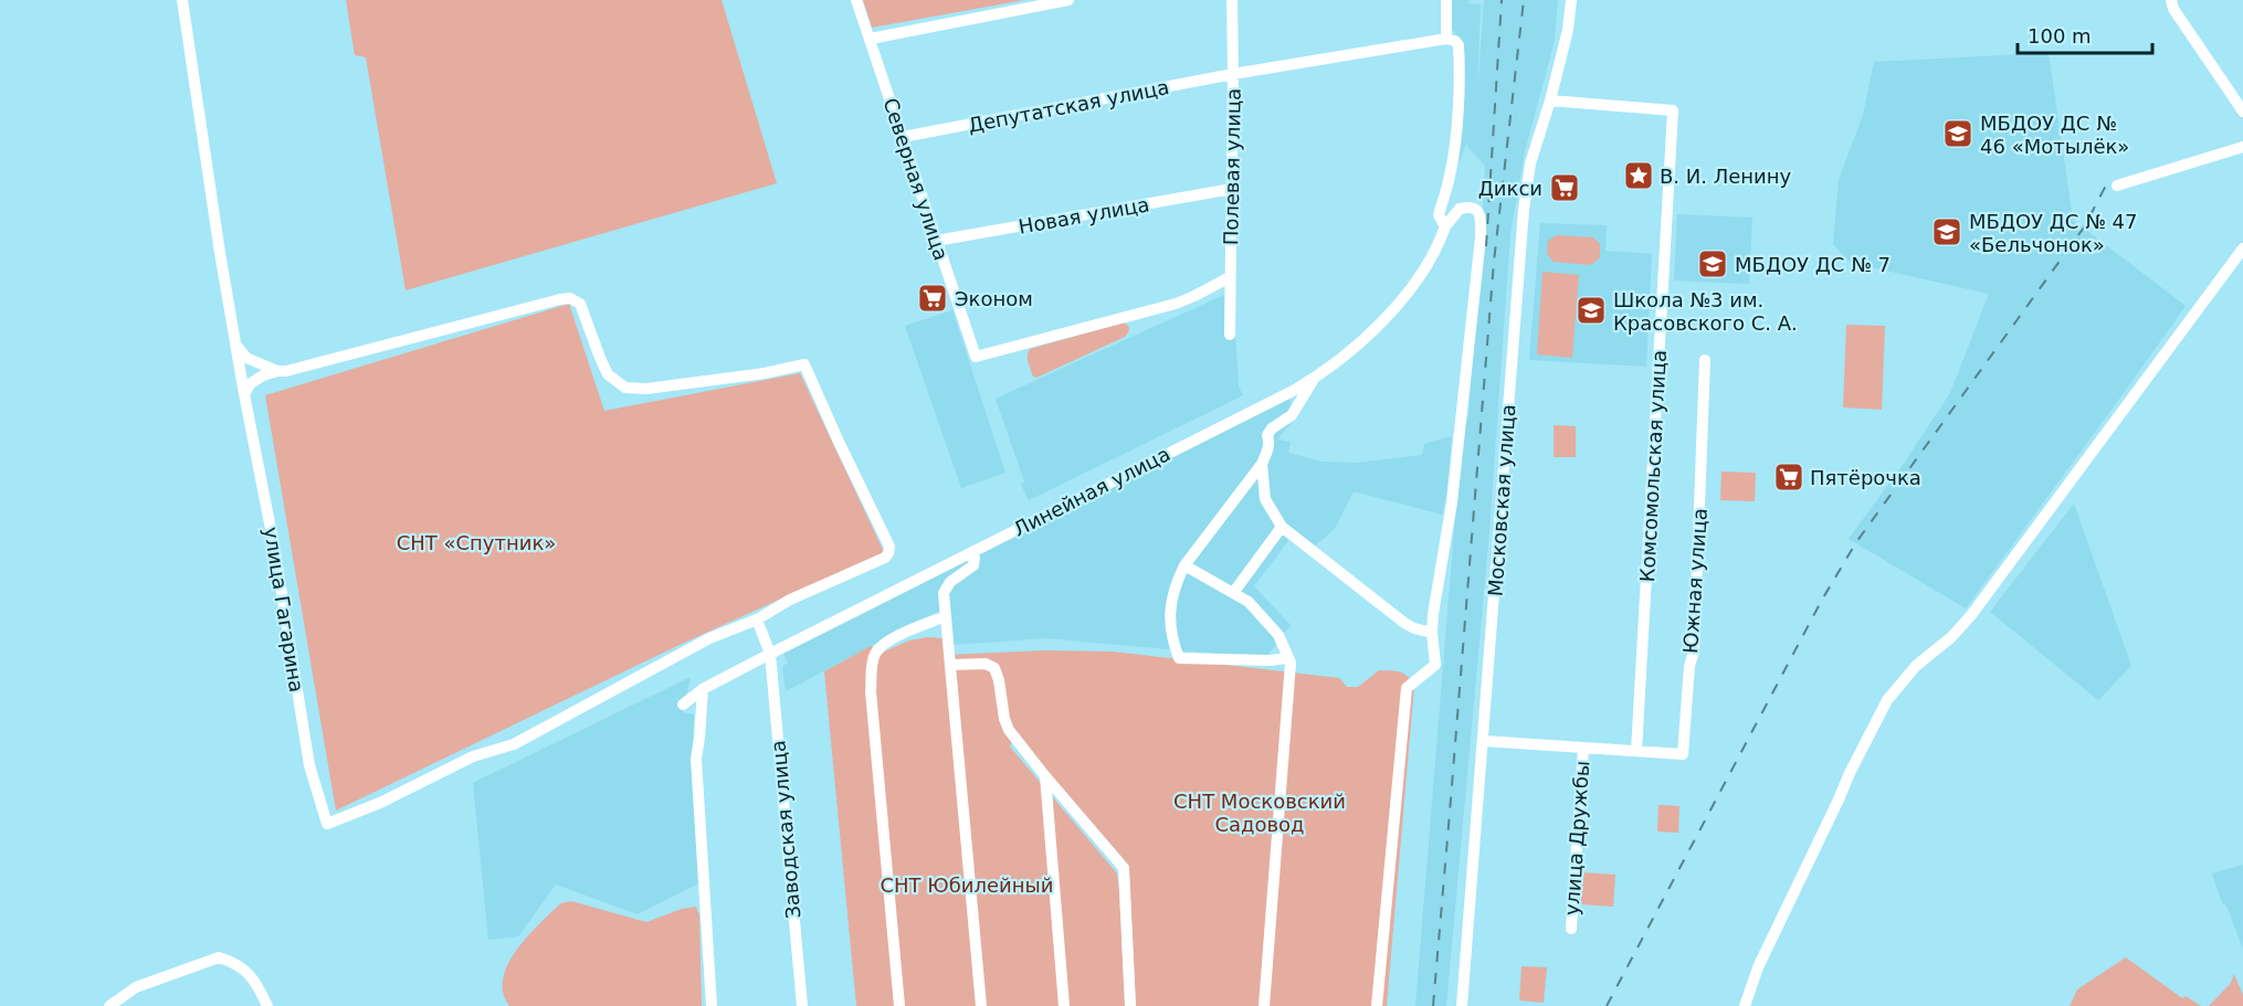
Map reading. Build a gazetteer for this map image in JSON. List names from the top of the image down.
{
  "streets": {
    "street": [
      "Депутатская улица",
      "Полевая улица",
      "Северная улица",
      "Новая улица",
      "Комсомольская улица",
      "Линейная улица",
      "Московская улица",
      "Южная улица",
      "улица Гагарина",
      "Заводская улица",
      "улица Дружбы"
    ]
  },
  "crossings": [
    ["Депутатская улица", "Полевая улица"],
    ["Депутатская улица", "Северная улица"],
    ["Полевая улица", "Северная улица"],
    ["Полевая улица", "Новая улица"],
    ["Северная улица", "Новая улица"],
    ["Комсомольская улица", "Московская улица"],
    ["Комсомольская улица", "Южная улица"],
    ["Линейная улица", "Заводская улица"],
    ["улица Гагарина", "Заводская улица"]
  ],
  "parks": ["СНТ «Спутник»", "СНТ Московский Садовод", "СНТ Юбилейный"],
  "places": {
    "school or university": [
      "МБДОУ ДC № 46 «Мотылёк»",
      "МБДОУ ДС № 47 «Бельчонок»",
      "МБДОУ ДС № 7",
      "Школа №3 им. Красовского С. А."
    ],
    "place": ["В. И. Ленину"],
    "supermarket": ["Дикси", "Эконом", "Пятёрочка"]
  },
  "scale_bar": "100 m"
}
